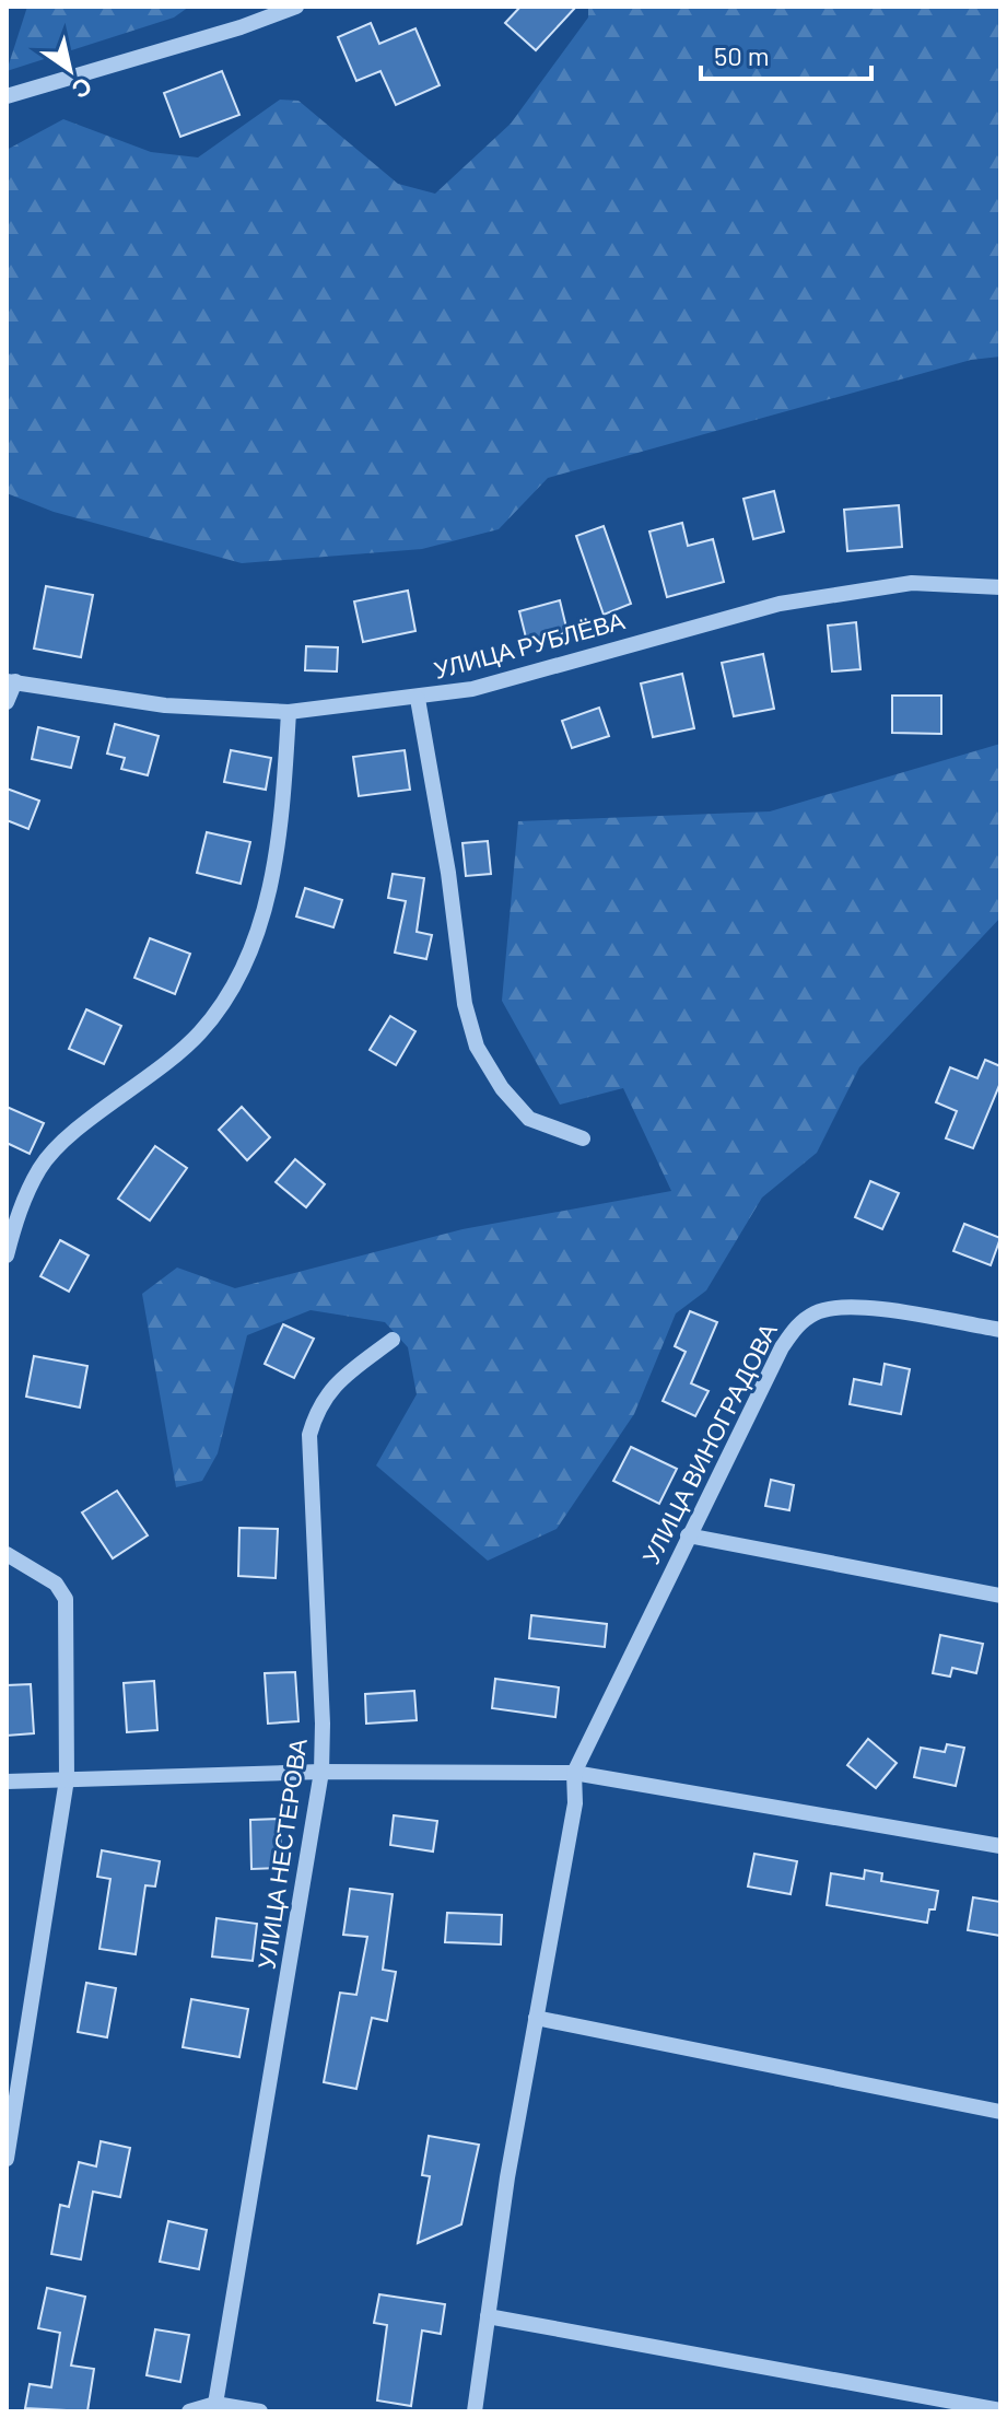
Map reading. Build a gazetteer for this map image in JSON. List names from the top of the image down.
{
  "streets": {
    "street": ["УЛИЦА РУБЛЁВА", "УЛИЦА ВИНОГРАДОВА", "УЛИЦА НЕСТЕРОВА"]
  },
  "scale_bar": "50 m",
  "north": "bottom right"
}
